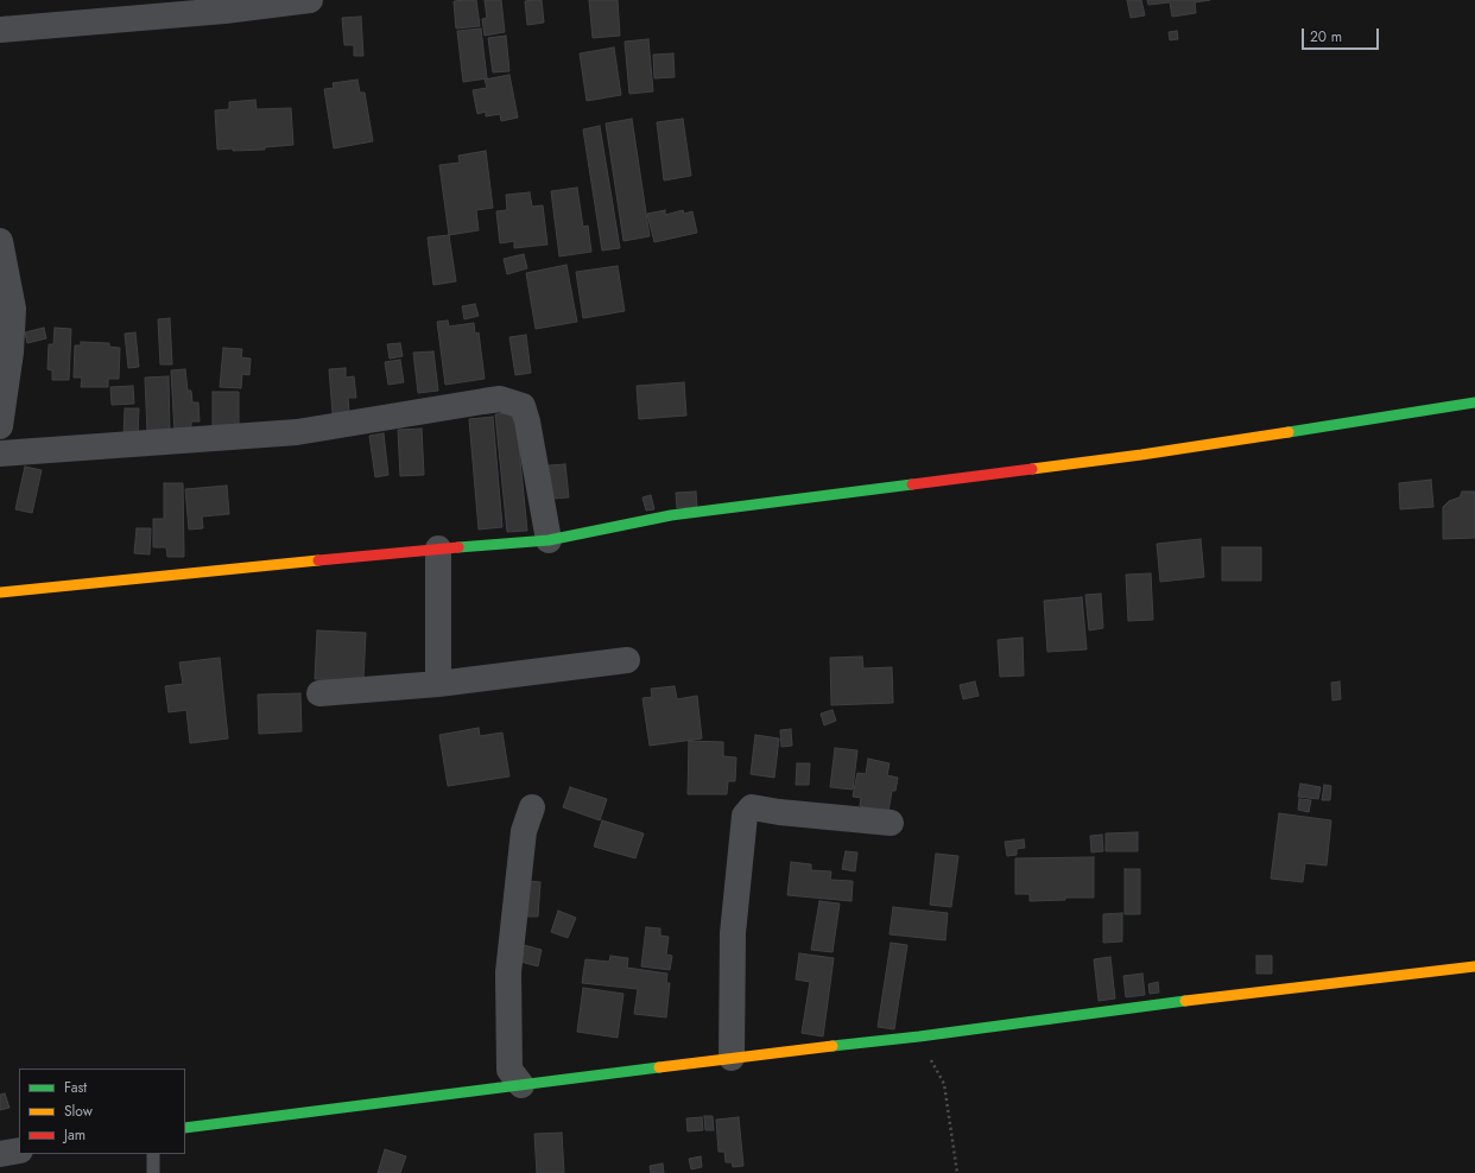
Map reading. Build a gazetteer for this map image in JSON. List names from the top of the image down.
{
  "legend": ["Fast", "Slow", "Jam"],
  "scale_bar": "20 m"
}
